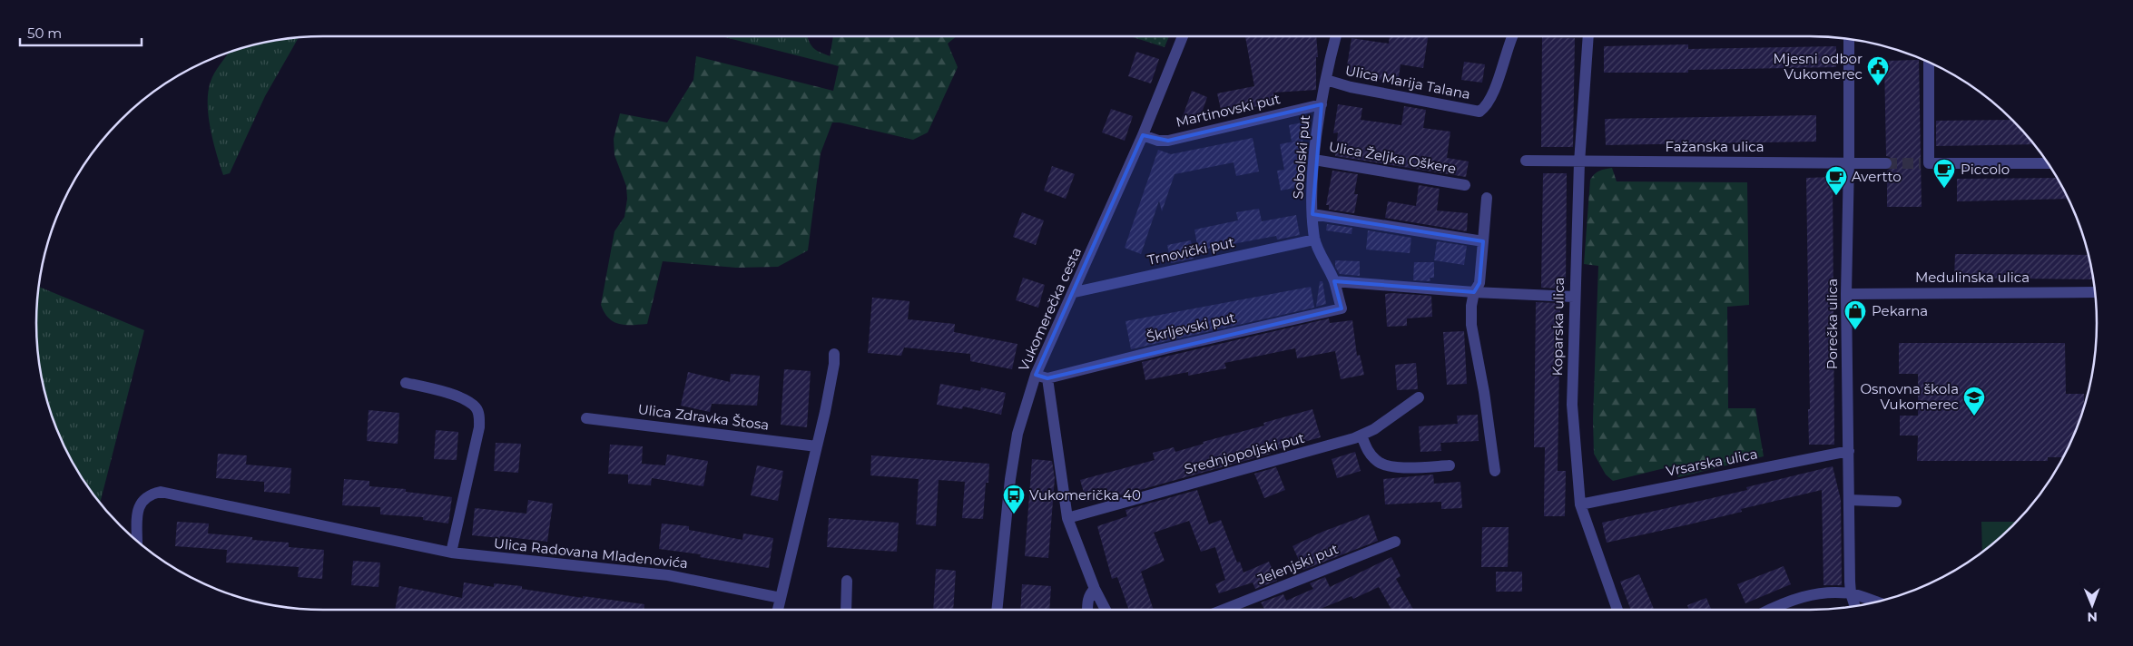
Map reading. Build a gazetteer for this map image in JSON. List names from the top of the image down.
{
  "streets": {
    "street": [
      "Ulica Marija Talana",
      "Martinovski put",
      "Fažanska ulica",
      "Sobolski put",
      "Ulica Željka Oškere",
      "Trnovički put",
      "Medulinska ulica",
      "Vukomerečka cesta",
      "Porečka ulica",
      "Koparska ulica",
      "Škrljevski put",
      "Ulica Zdravka Štosa",
      "Srednjopoljski put",
      "Vrsarska ulica",
      "Ulica Radovana Mladenovića",
      "Jelenjski put"
    ]
  },
  "crossings": [
    ["Ulica Marija Talana", "Sobolski put"],
    ["Martinovski put", "Sobolski put"],
    ["Martinovski put", "Vukomerečka cesta"],
    ["Fažanska ulica", "Porečka ulica"],
    ["Fažanska ulica", "Koparska ulica"],
    ["Sobolski put", "Ulica Željka Oškere"],
    ["Sobolski put", "Trnovički put"],
    ["Sobolski put", "Škrljevski put"],
    ["Trnovički put", "Vukomerečka cesta"],
    ["Medulinska ulica", "Porečka ulica"],
    ["Porečka ulica", "Vrsarska ulica"],
    ["Koparska ulica", "Vrsarska ulica"]
  ],
  "places": {
    "public building": ["Mjesni odbor Vukomerec"],
    "cafe": ["Piccolo", "Avertto"],
    "shop": ["Pekarna"],
    "school or university": ["Osnovna škola Vukomerec"],
    "bus stop": ["Vukomerička 40"]
  },
  "scale_bar": "50 m",
  "north": "bottom"
}
